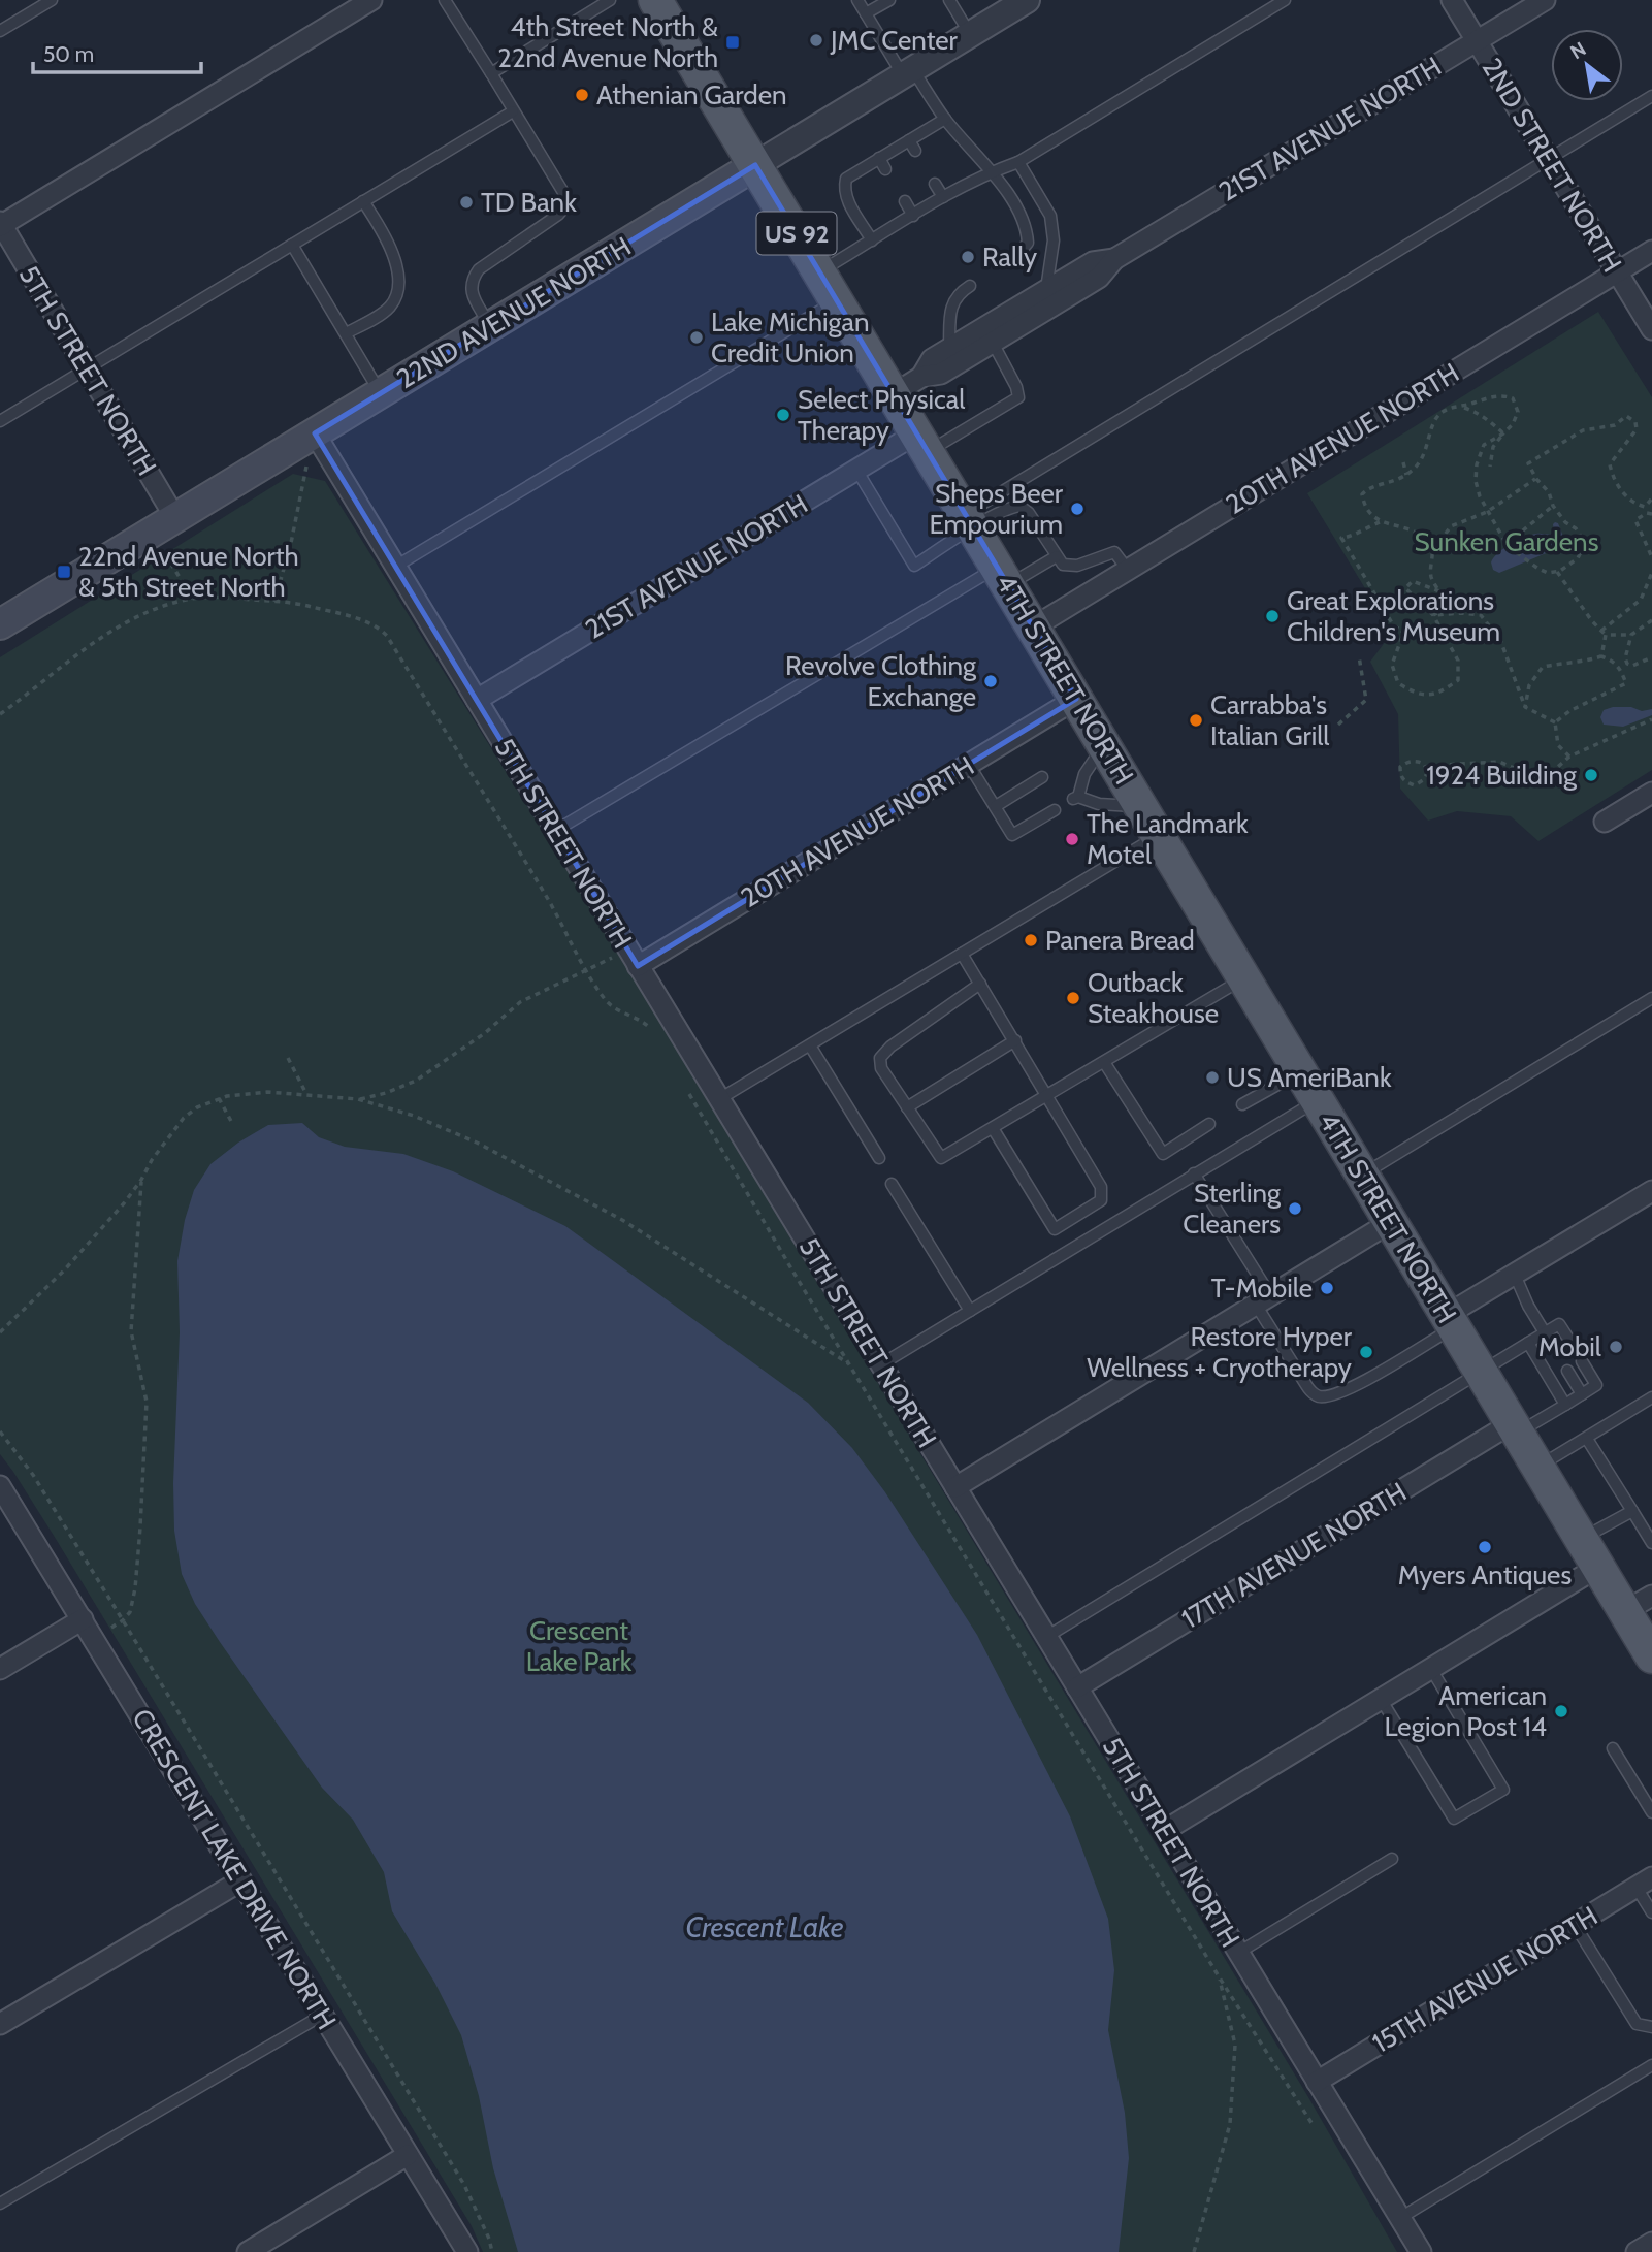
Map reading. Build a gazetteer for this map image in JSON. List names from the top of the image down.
{
  "streets": {
    "main road": ["US 92", "22ND AVENUE NORTH", "4TH STREET NORTH"],
    "street": [
      "21ST AVENUE NORTH",
      "2ND STREET NORTH",
      "5TH STREET NORTH",
      "20TH AVENUE NORTH",
      "17TH AVENUE NORTH",
      "CRESCENT LAKE DRIVE NORTH",
      "15TH AVENUE NORTH"
    ]
  },
  "crossings": [
    ["21ST AVENUE NORTH", "2ND STREET NORTH"],
    ["21ST AVENUE NORTH", "5TH STREET NORTH"],
    ["21ST AVENUE NORTH", "4TH STREET NORTH"],
    ["2ND STREET NORTH", "20TH AVENUE NORTH"],
    ["22ND AVENUE NORTH", "5TH STREET NORTH"],
    ["22ND AVENUE NORTH", "4TH STREET NORTH"],
    ["5TH STREET NORTH", "20TH AVENUE NORTH"],
    ["5TH STREET NORTH", "17TH AVENUE NORTH"],
    ["5TH STREET NORTH", "15TH AVENUE NORTH"],
    ["20TH AVENUE NORTH", "4TH STREET NORTH"],
    ["4TH STREET NORTH", "17TH AVENUE NORTH"]
  ],
  "water": ["Crescent Lake"],
  "parks": ["Sunken Gardens", "Crescent Lake Park"],
  "places": {
    "other": [
      "JMC Center",
      "Athenian Garden",
      "TD Bank",
      "Rally",
      "Lake Michigan Credit Union",
      "Select Physical Therapy",
      "Sheps Beer Empourium",
      "Great Explorations Children's Museum",
      "Revolve Clothing Exchange",
      "Carrabba's Italian Grill",
      "1924 Building",
      "The Landmark Motel",
      "Panera Bread",
      "Outback Steakhouse",
      "US AmeriBank",
      "Sterling Cleaners",
      "T-Mobile",
      "Mobil",
      "Restore Hyper Wellness + Cryotherapy",
      "Myers Antiques",
      "American Legion Post 14"
    ],
    "transit": ["4th Street North & 22nd Avenue North", "22nd Avenue North & 5th Street North"]
  },
  "scale_bar": "50 m",
  "north": "top left"
}
